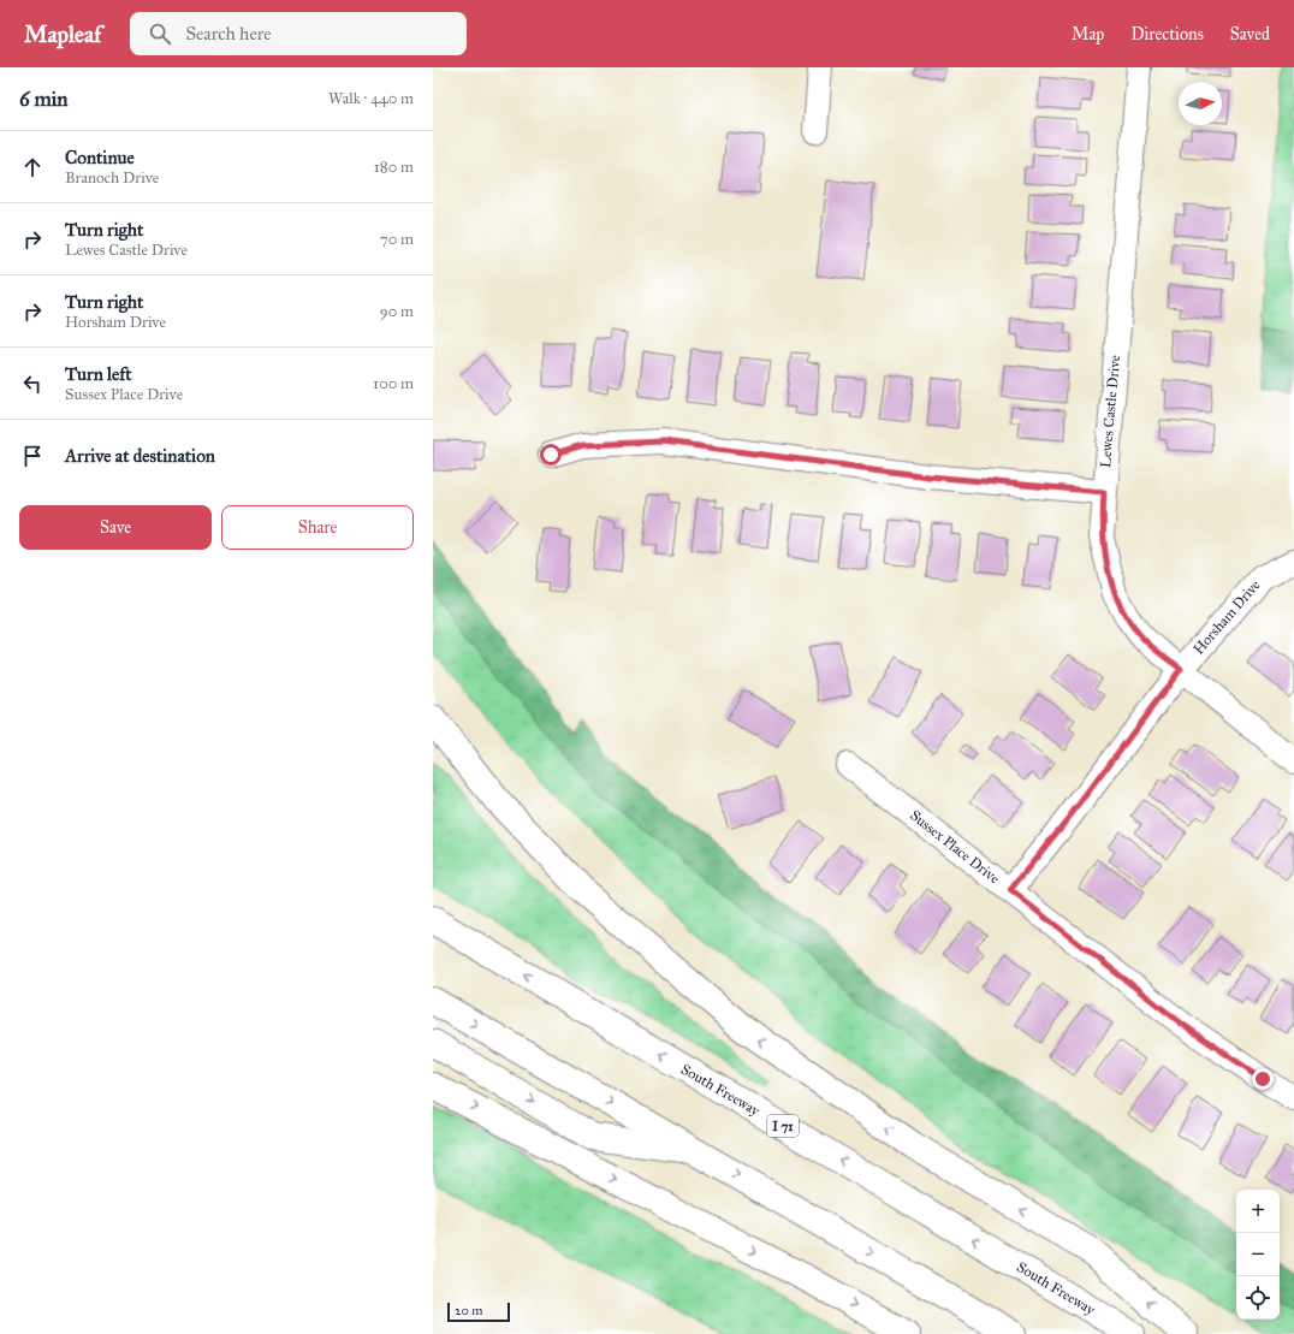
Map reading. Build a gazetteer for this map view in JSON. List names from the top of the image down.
{
  "streets": {
    "highway": ["South Freeway", "I 71"],
    "street": ["Lewes Castle Drive", "Horsham Drive", "Sussex Place Drive"]
  },
  "crossings": [
    ["Lewes Castle Drive", "Horsham Drive"],
    ["Horsham Drive", "Sussex Place Drive"]
  ],
  "scale_bar": "20 m",
  "north": "right",
  "page": {
    "header": "Mapleaf",
    "search": "Search here",
    "nav": ["Map", "Directions", "Saved"],
    "heading": ["6 min", "Walk · 440 m"],
    "list": [
      ["Continue", "Branoch Drive", "180 m"],
      ["Turn right", "Lewes Castle Drive", "70 m"],
      ["Turn right", "Horsham Drive", "90 m"],
      ["Turn left", "Sussex Place Drive", "100 m"],
      "Arrive at destination"
    ],
    "buttons": ["Save", "Share"],
    "map_buttons": ["+", "−"],
    "scale": "20 m"
  }
}
